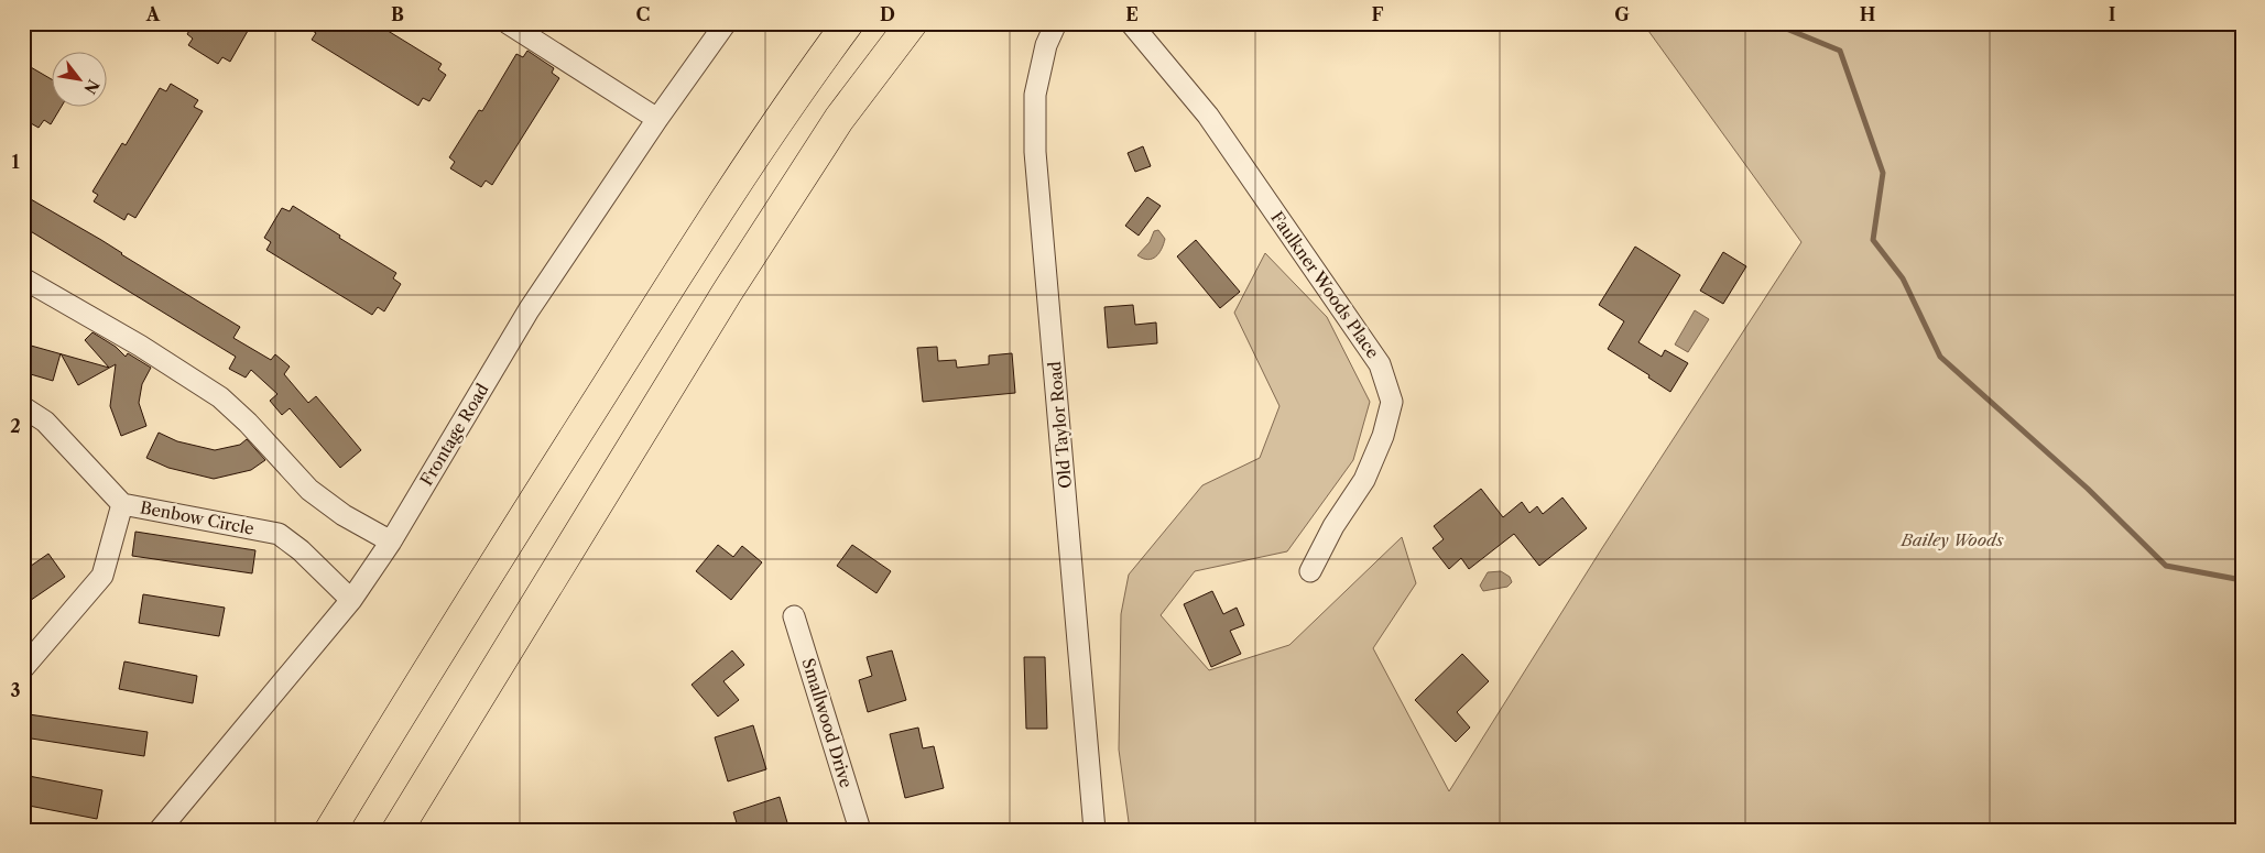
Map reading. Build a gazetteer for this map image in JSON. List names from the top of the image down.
{
  "streets": {
    "street": [
      "Faulkner Woods Place",
      "Old Taylor Road",
      "Frontage Road",
      "Benbow Circle",
      "Smallwood Drive"
    ]
  },
  "crossings": [
    ["Frontage Road", "Benbow Circle"]
  ],
  "parks": ["Bailey Woods"],
  "north": "bottom right",
  "grid": {
    "columns": [
      "A",
      "B",
      "C",
      "D",
      "E",
      "F",
      "G",
      "H",
      "I"
    ],
    "rows": ["1", "2", "3"]
  }
}
